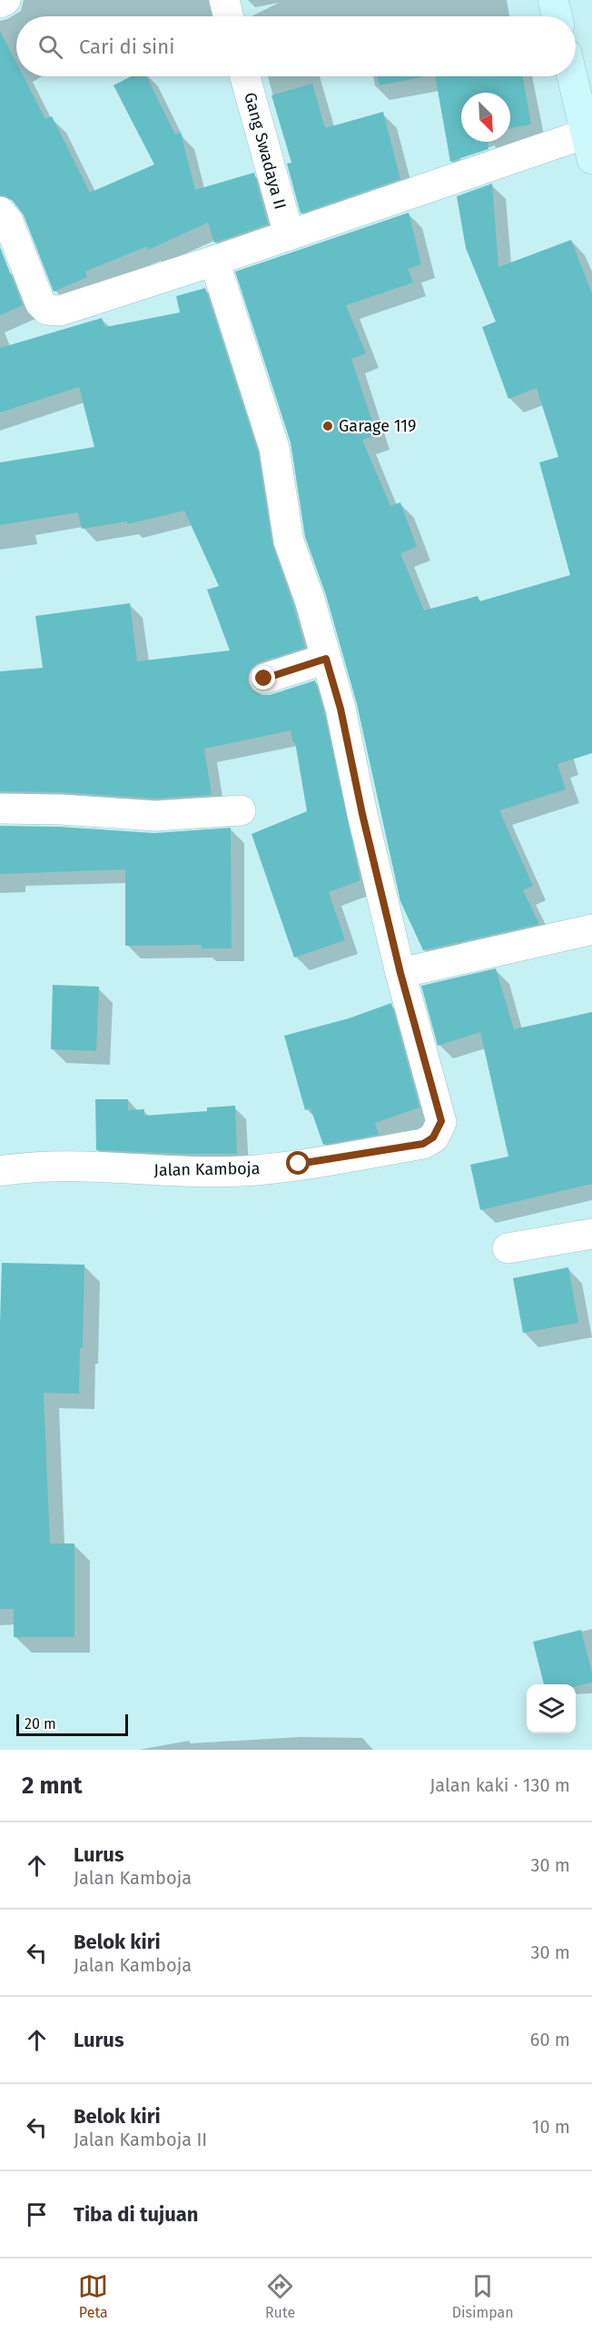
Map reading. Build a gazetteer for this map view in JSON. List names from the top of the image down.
{
  "streets": {
    "street": ["Gang Swadaya II", "Jalan Kamboja"]
  },
  "places": ["Garage 119"],
  "scale_bar": "20 m",
  "north": "bottom right",
  "page": {
    "search": "Cari di sini",
    "scale": "20 m",
    "heading": ["2 mnt", "Jalan kaki · 130 m"],
    "list": [
      ["Lurus", "Jalan Kamboja", "30 m"],
      ["Belok kiri", "Jalan Kamboja", "30 m"],
      ["Lurus", "60 m"],
      ["Belok kiri", "Jalan Kamboja II", "10 m"],
      "Tiba di tujuan"
    ],
    "nav": ["Peta", "Rute", "Disimpan"]
  }
}
